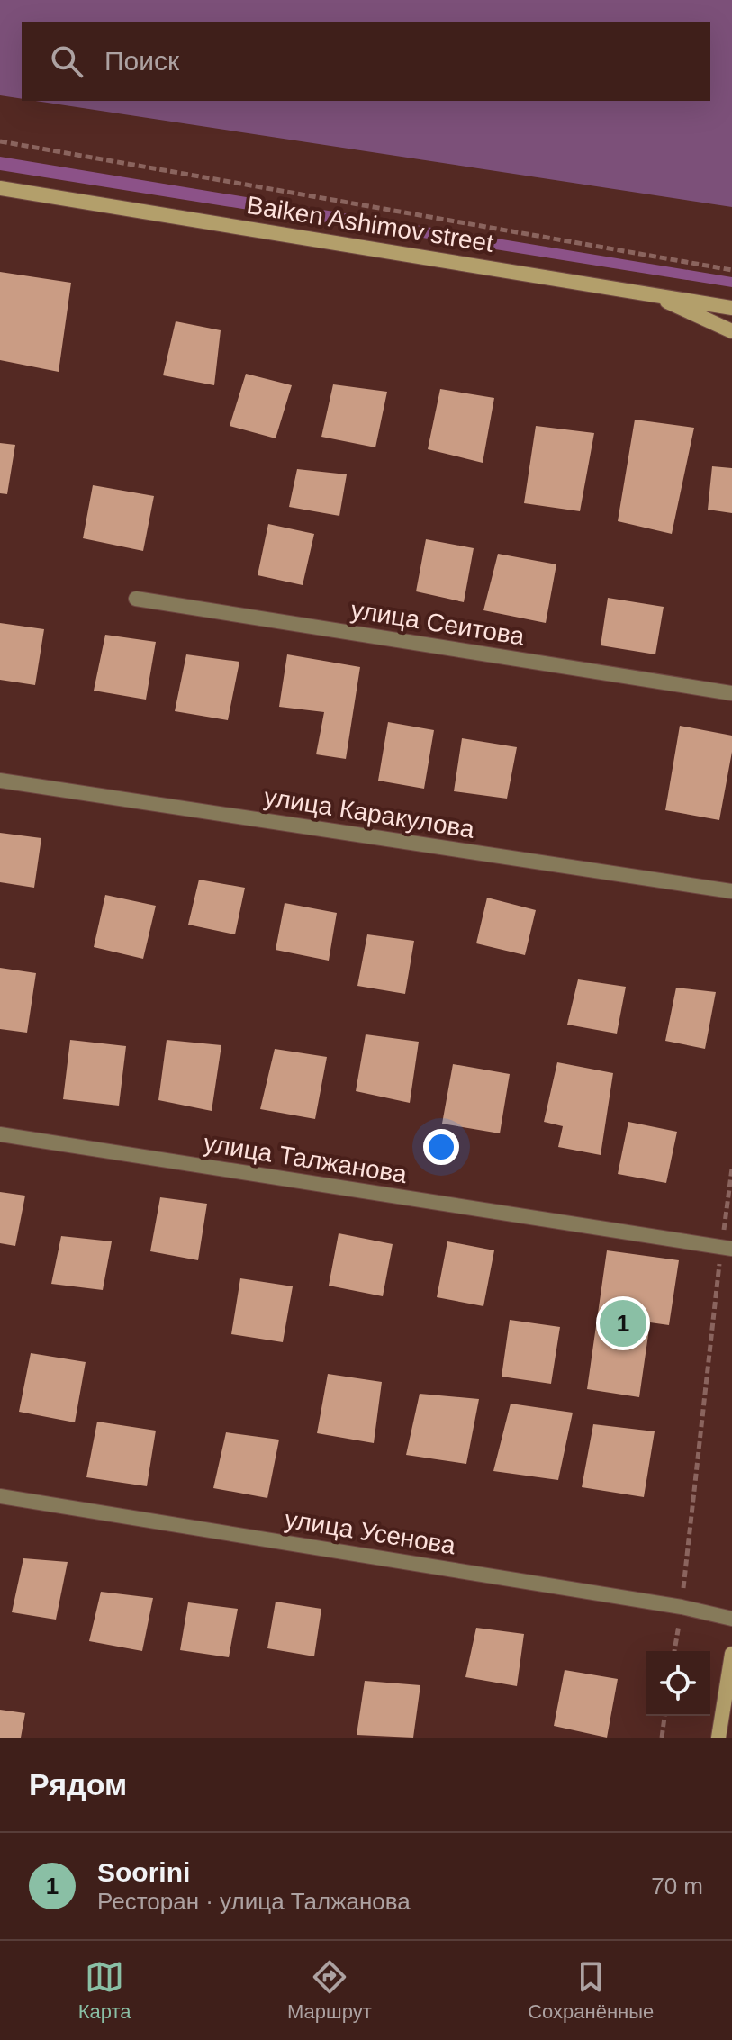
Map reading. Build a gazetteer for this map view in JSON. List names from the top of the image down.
{
  "streets": {
    "main road": ["Baiken Ashimov street"],
    "street": [
      "улица Сеитова",
      "улица Каракулова",
      "улица Талжанова",
      "улица Усенова"
    ]
  },
  "page": {
    "search": "Поиск",
    "pins": "1",
    "heading": "Рядом",
    "list": [
      {
        "mark": "1",
        "name": "Soorini",
        "note": "Ресторан · улица Талжанова",
        "value": "70 m"
      }
    ],
    "nav": ["Карта", "Маршрут", "Сохранённые"]
  }
}
